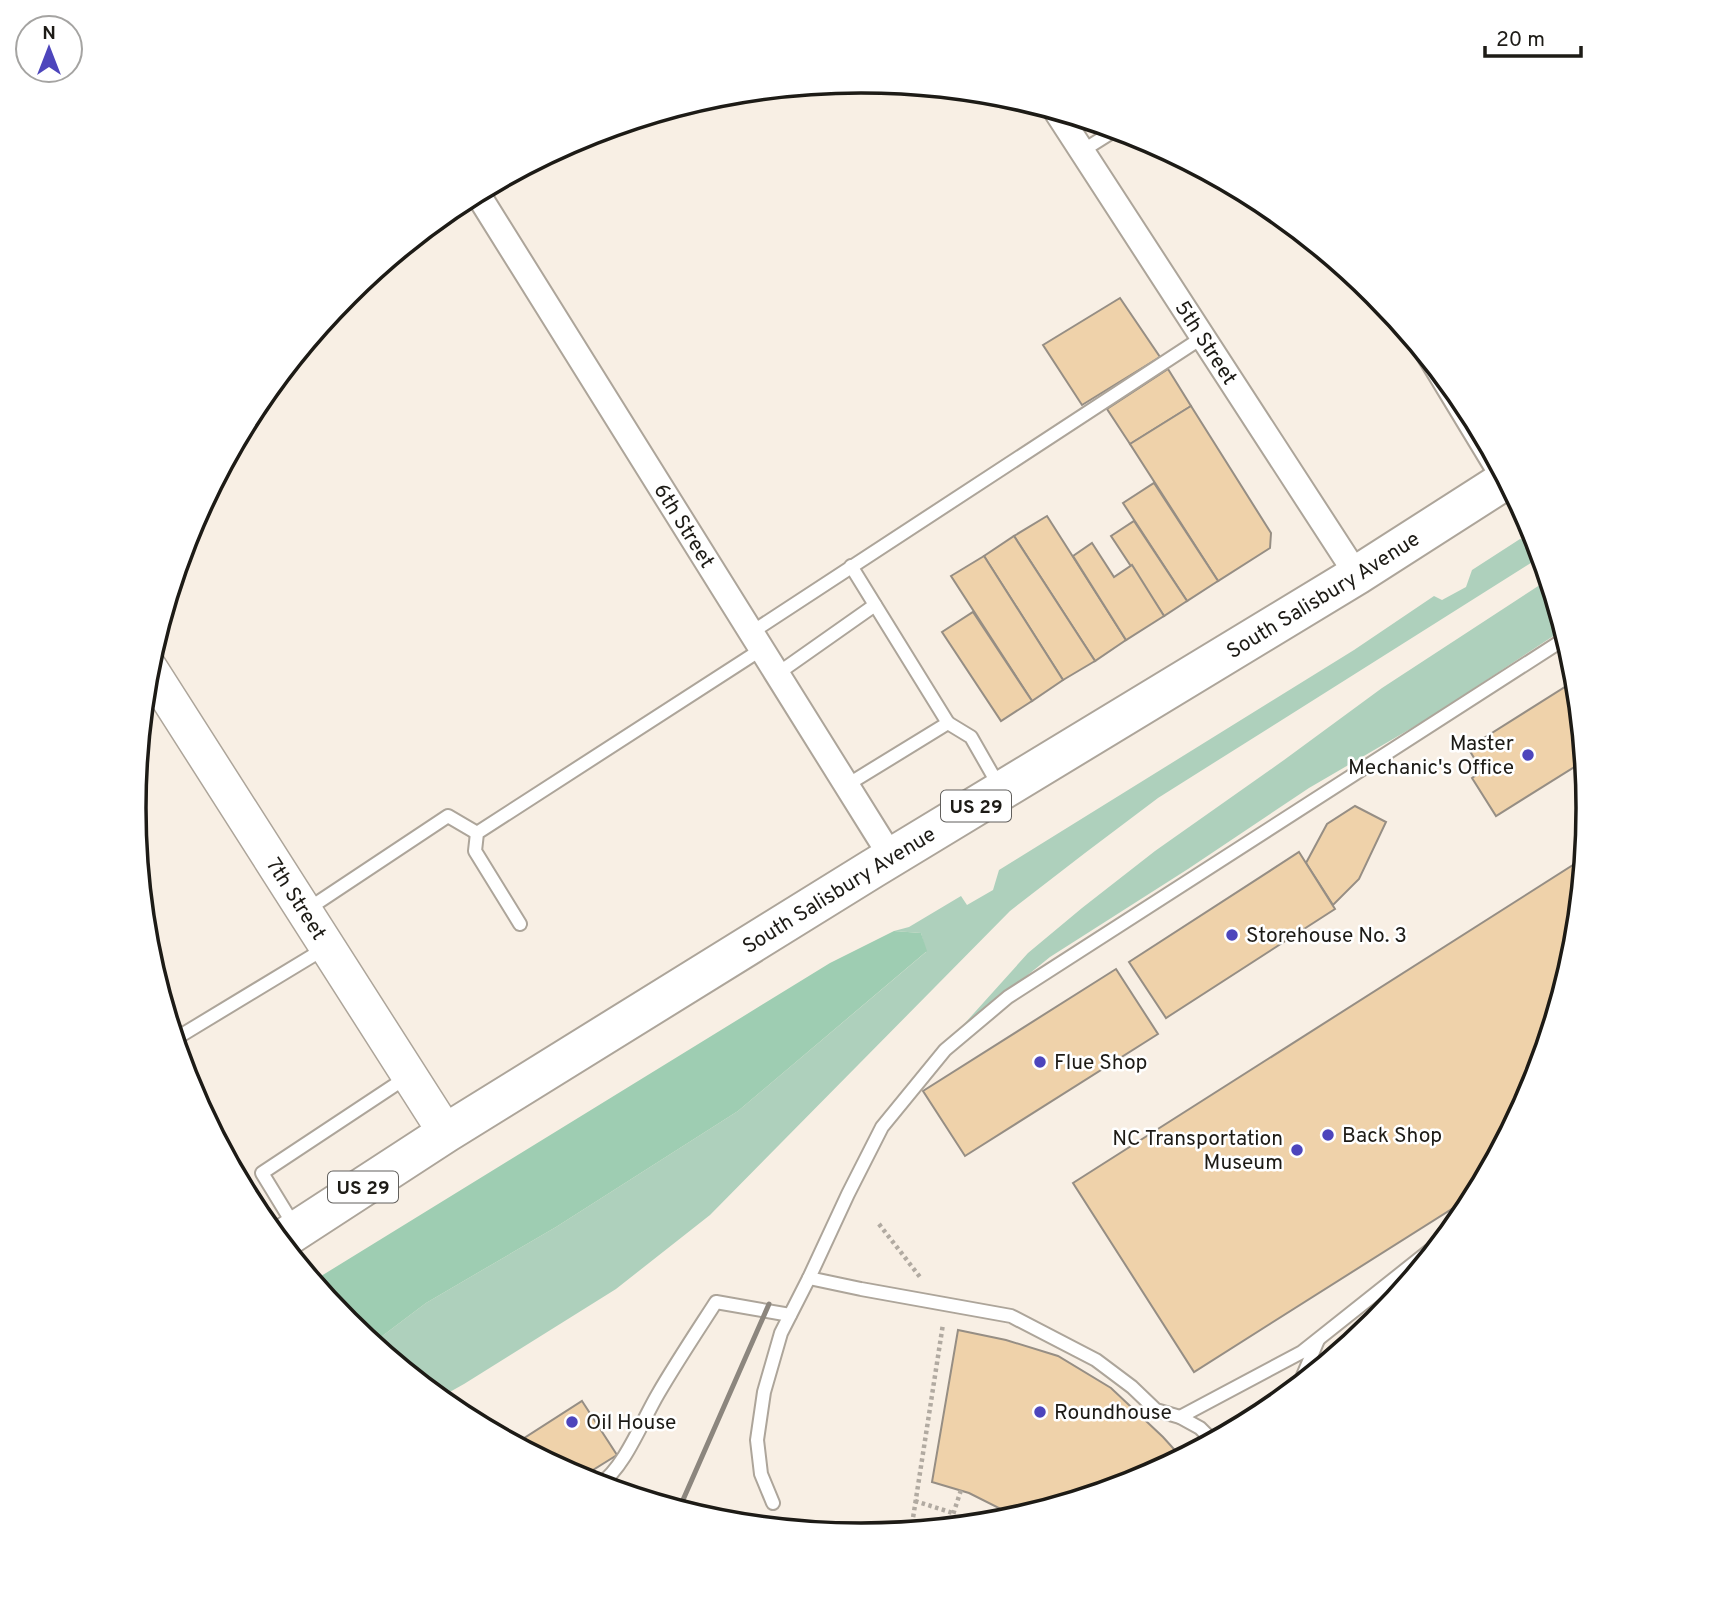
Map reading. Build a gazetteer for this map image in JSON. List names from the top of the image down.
{
  "streets": {
    "main road": ["South Salisbury Avenue", "US 29"],
    "street": ["5th Street", "6th Street", "7th Street"]
  },
  "crossings": [
    ["5th Street", "South Salisbury Avenue"],
    ["6th Street", "South Salisbury Avenue"],
    ["South Salisbury Avenue", "7th Street"]
  ],
  "places": [
    "Master Mechanic's Office",
    "Storehouse No. 3",
    "Flue Shop",
    "Back Shop",
    "NC Transportation Museum",
    "Roundhouse",
    "Oil House"
  ],
  "scale_bar": "20 m",
  "north": "top"
}
